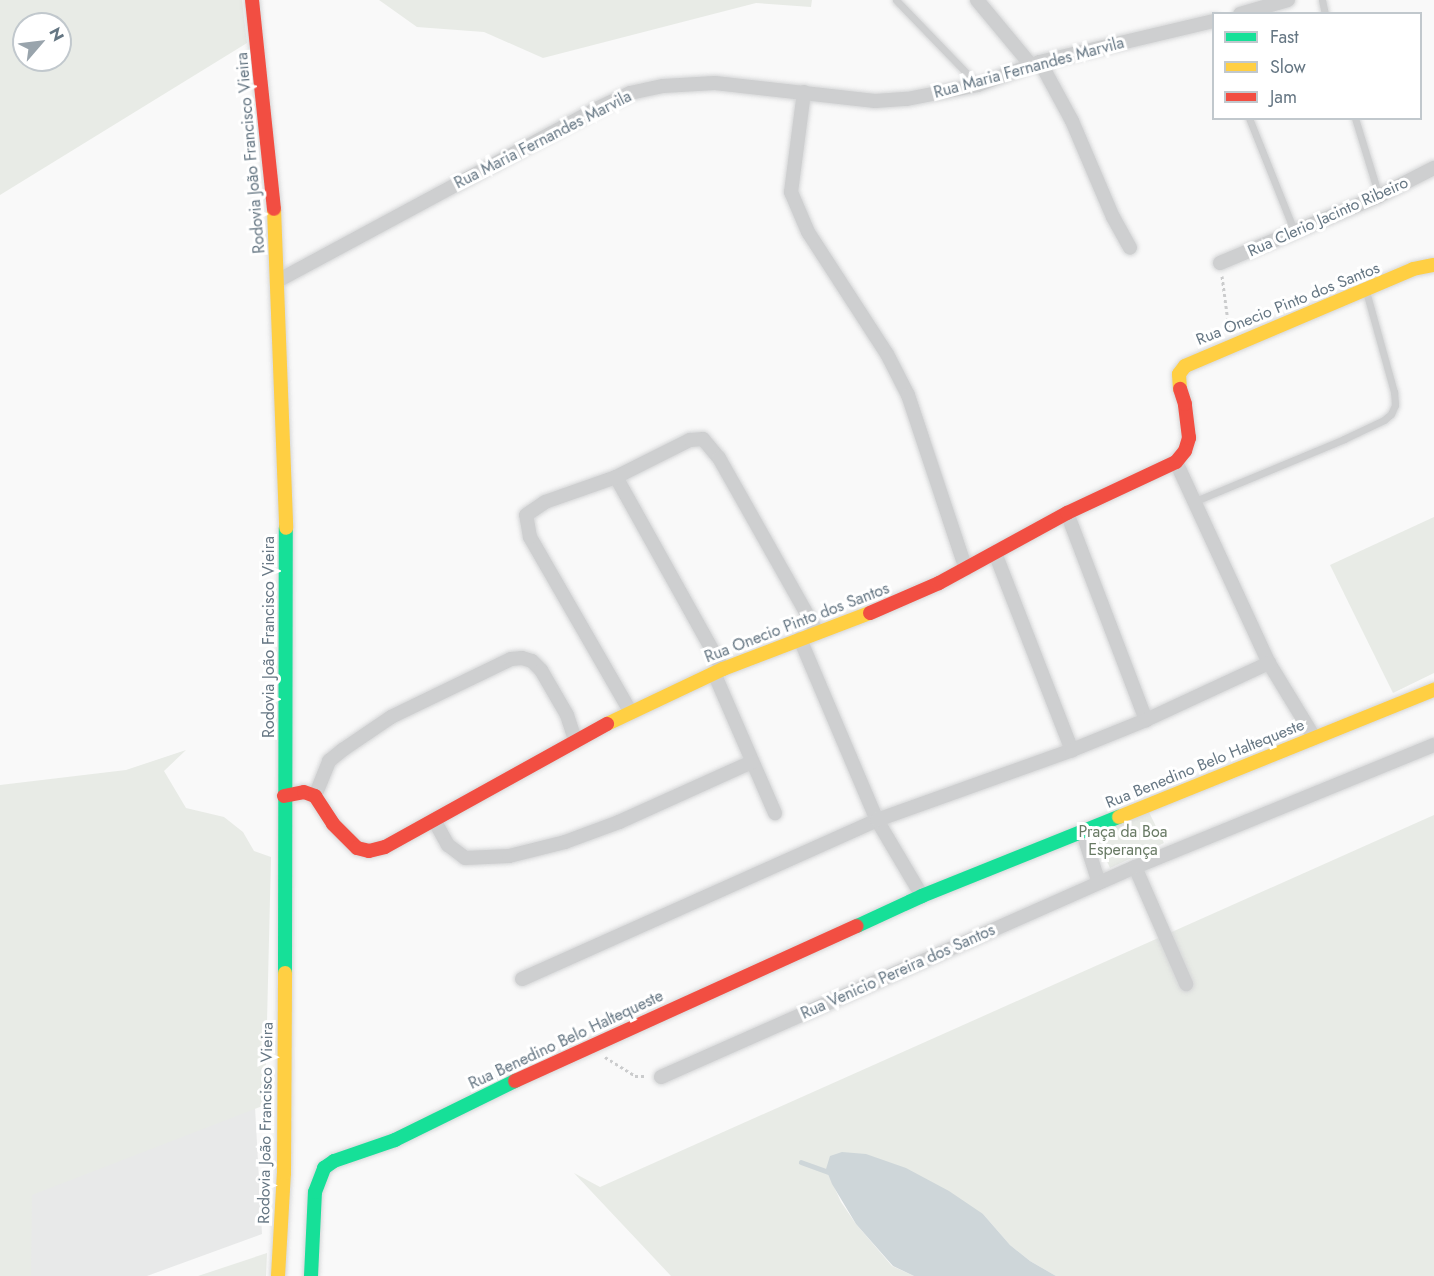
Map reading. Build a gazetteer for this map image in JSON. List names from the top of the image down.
{
  "streets": {
    "street": [
      "Rua Maria Fernandes Marvila",
      "Rodovia João Francisco Vieira",
      "Rua Clerio Jacinto Ribeiro",
      "Rua Onecio Pinto dos Santos",
      "Rua Benedino Belo Haltequeste",
      "Rua Venicio Pereira dos Santos"
    ]
  },
  "crossings": [
    ["Rua Maria Fernandes Marvila", "Rodovia João Francisco Vieira"]
  ],
  "parks": ["Praça da Boa Esperança"],
  "legend": ["Fast", "Slow", "Jam"],
  "north": "top right"
}
